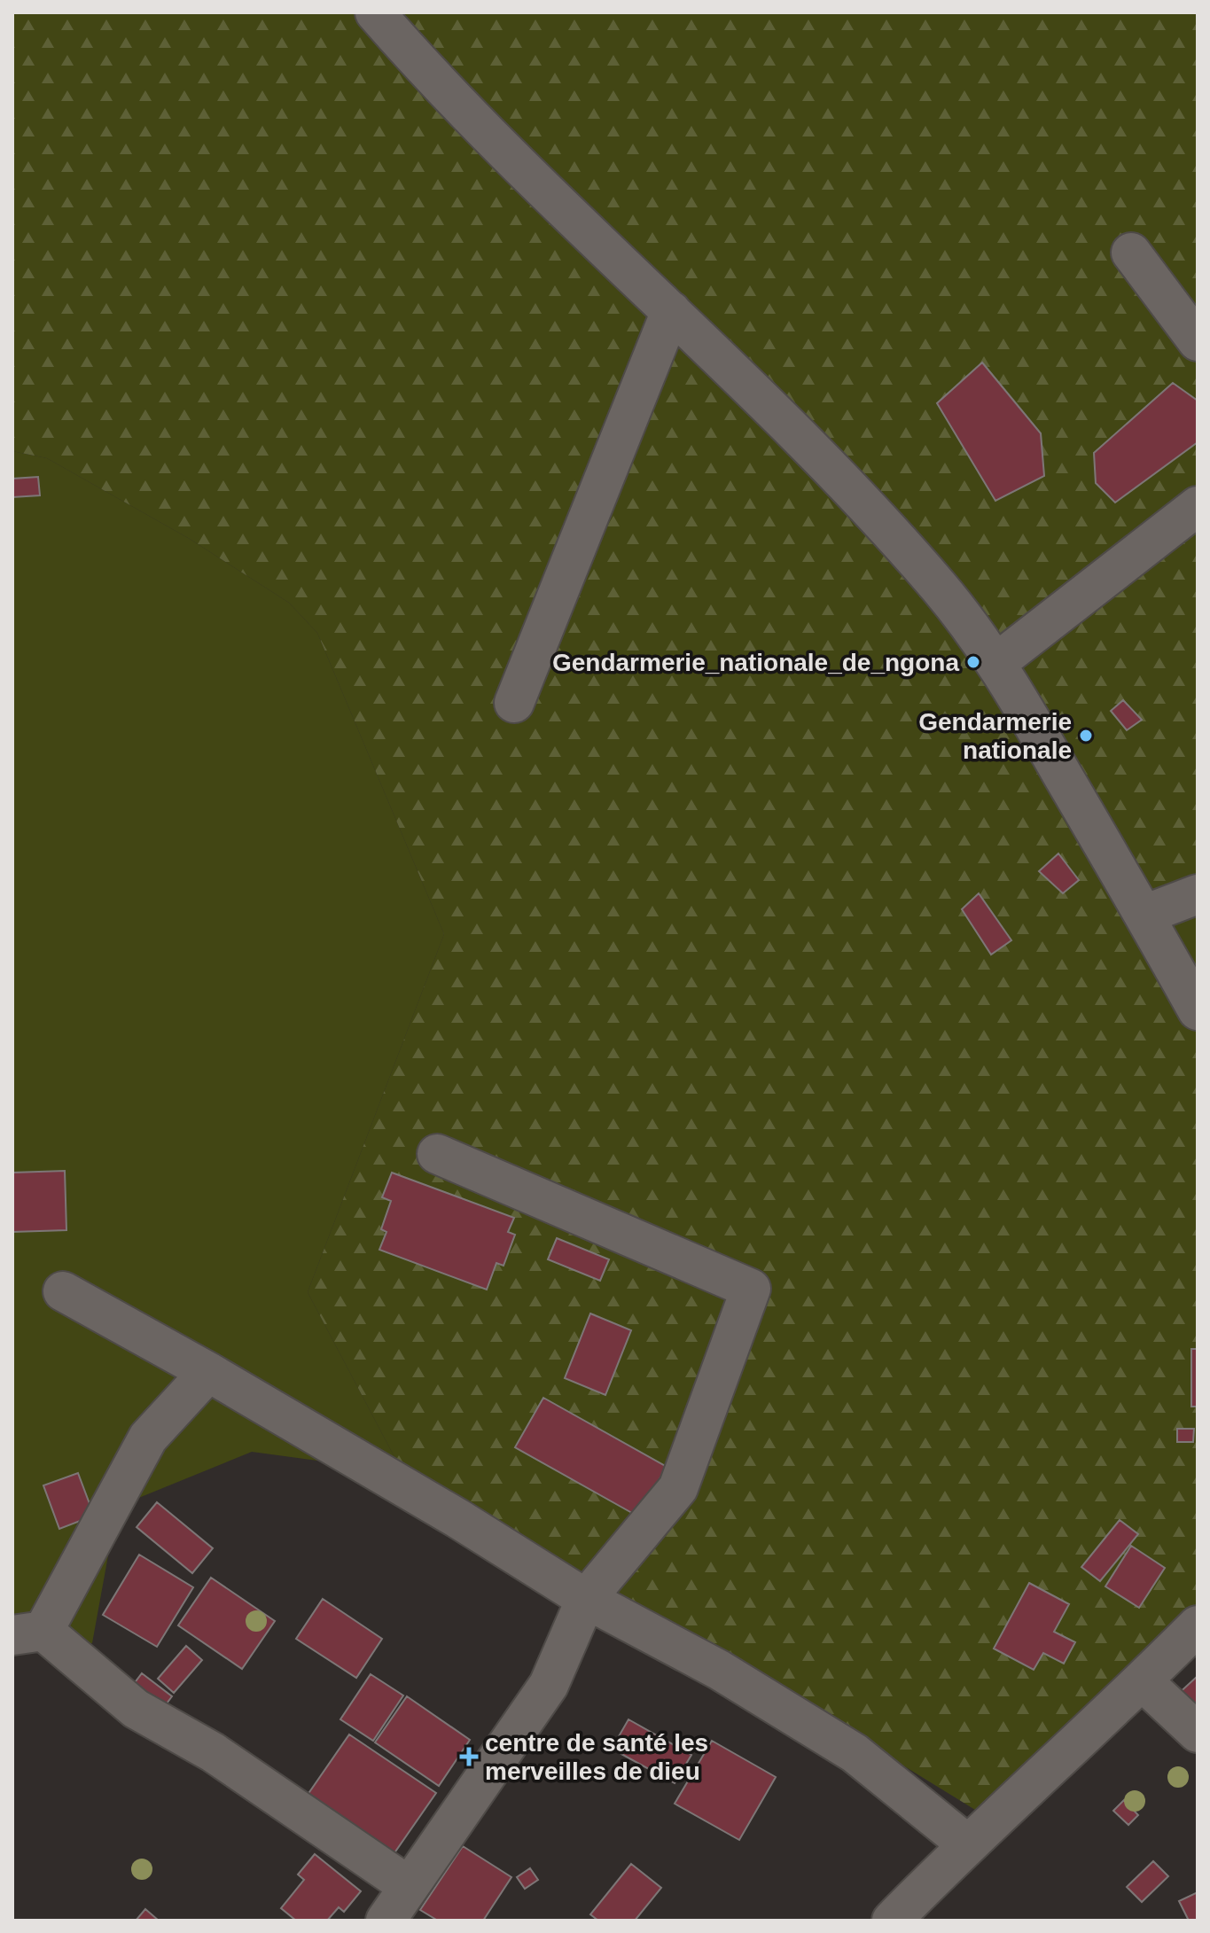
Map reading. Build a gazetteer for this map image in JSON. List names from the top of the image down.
{
  "places": {
    "other": ["Gendarmerie_nationale_de_ngona", "Gendarmerie nationale"],
    "health": ["centre de santé les merveilles de dieu"]
  }
}
